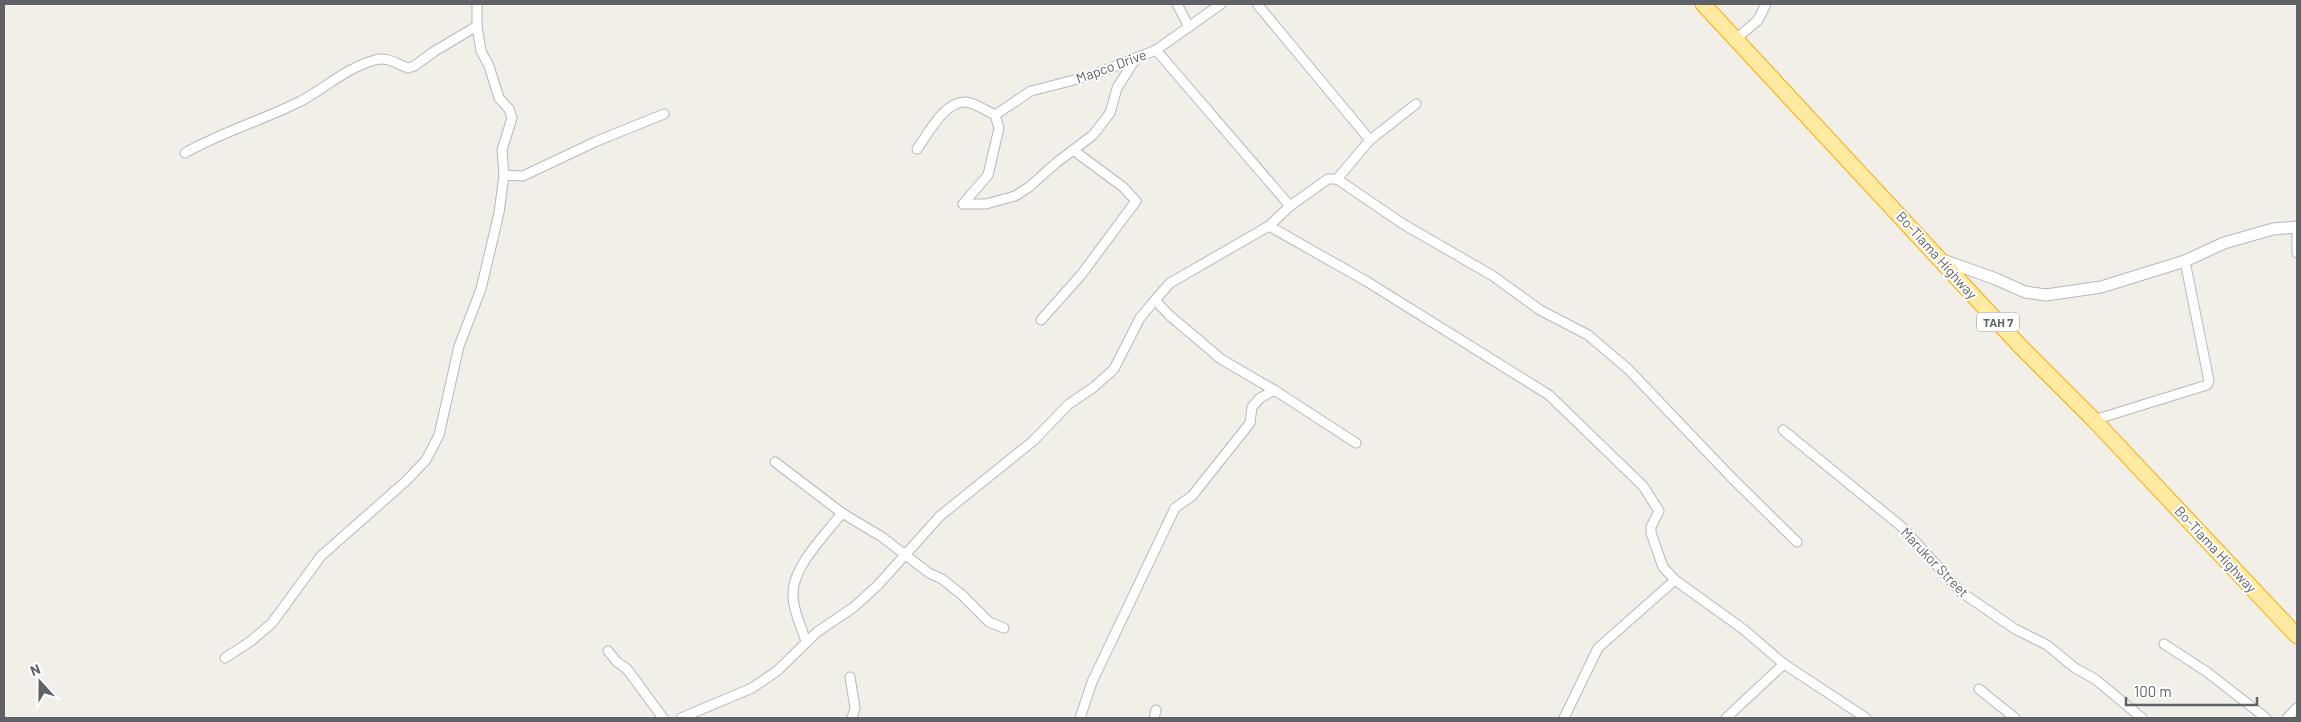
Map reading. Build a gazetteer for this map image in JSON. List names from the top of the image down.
{
  "streets": {
    "highway": ["Bo-Tiama Highway", "TAH 7"],
    "street": ["Mapco Drive", "Marukor Street"]
  },
  "scale_bar": "100 m",
  "north": "top"
}
